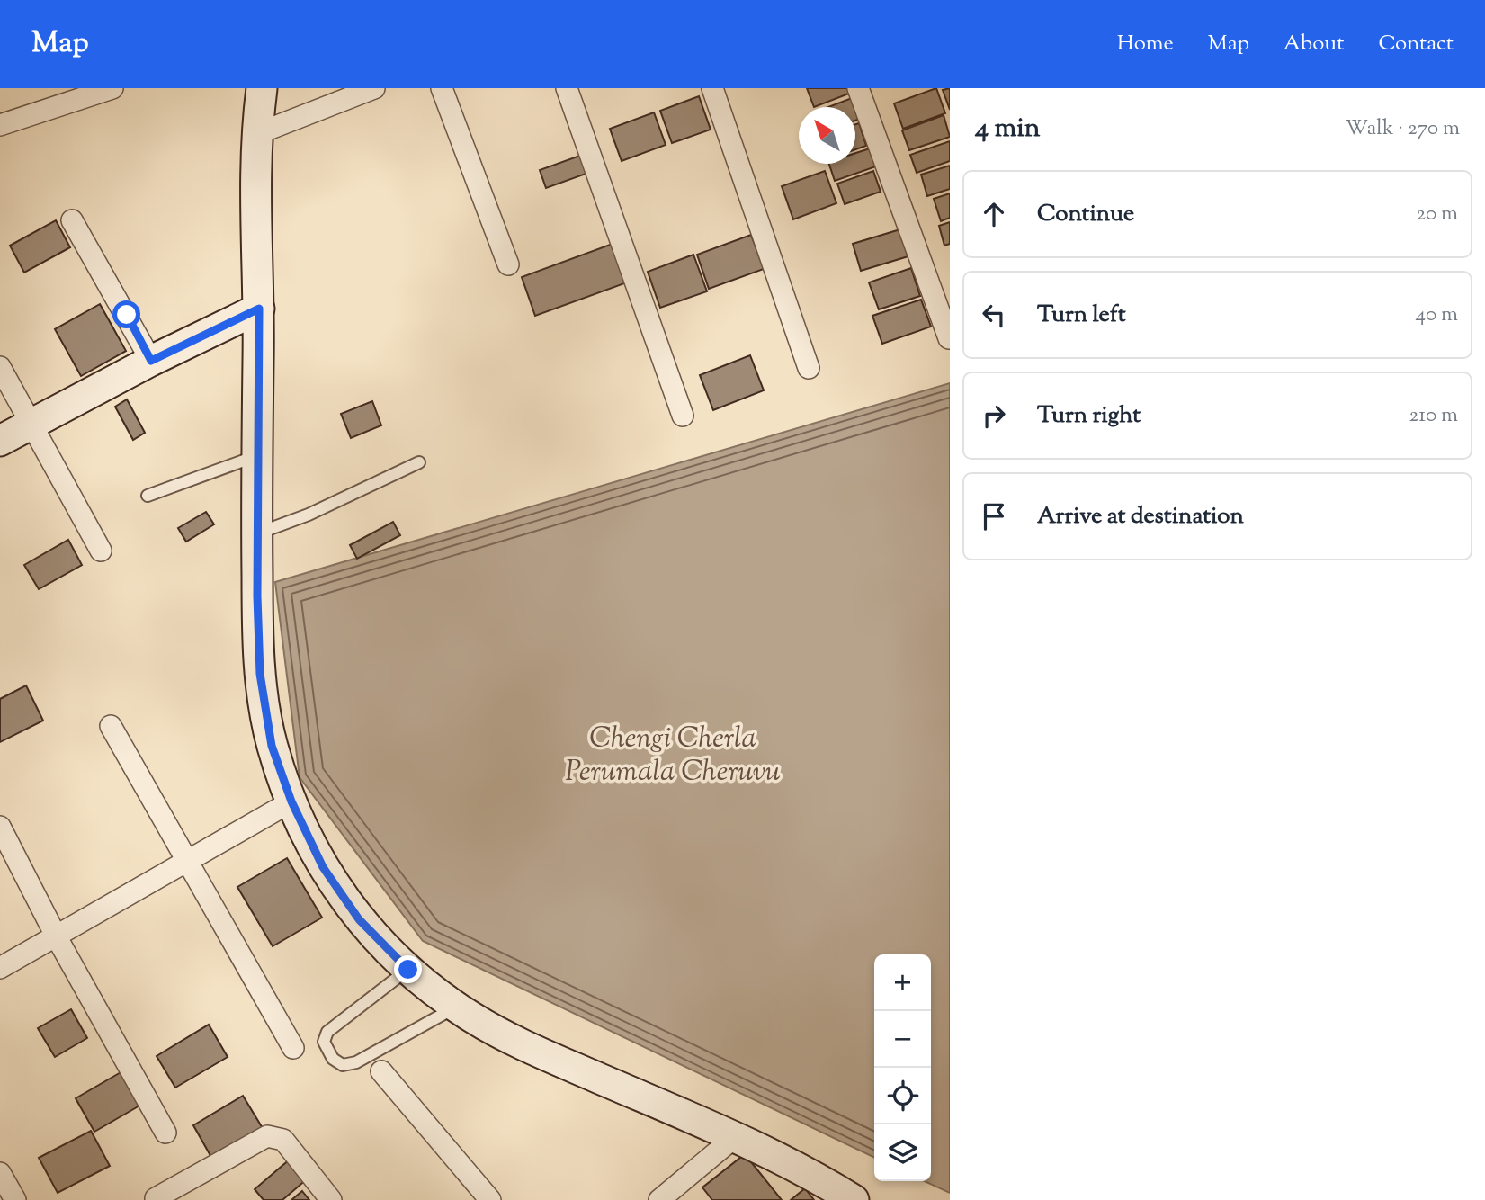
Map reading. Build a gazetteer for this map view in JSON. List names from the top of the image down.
{
  "water": ["Chengi Cherla Perumala Cheruvu"],
  "north": "top left",
  "page": {
    "header": "Map",
    "nav": [
      "Home",
      "Map",
      "About",
      "Contact"
    ],
    "heading": ["4 min", "Walk · 270 m"],
    "list": [
      ["Continue", "20 m"],
      ["Turn left", "40 m"],
      ["Turn right", "210 m"],
      "Arrive at destination"
    ],
    "map_buttons": ["+", "−"]
  }
}
